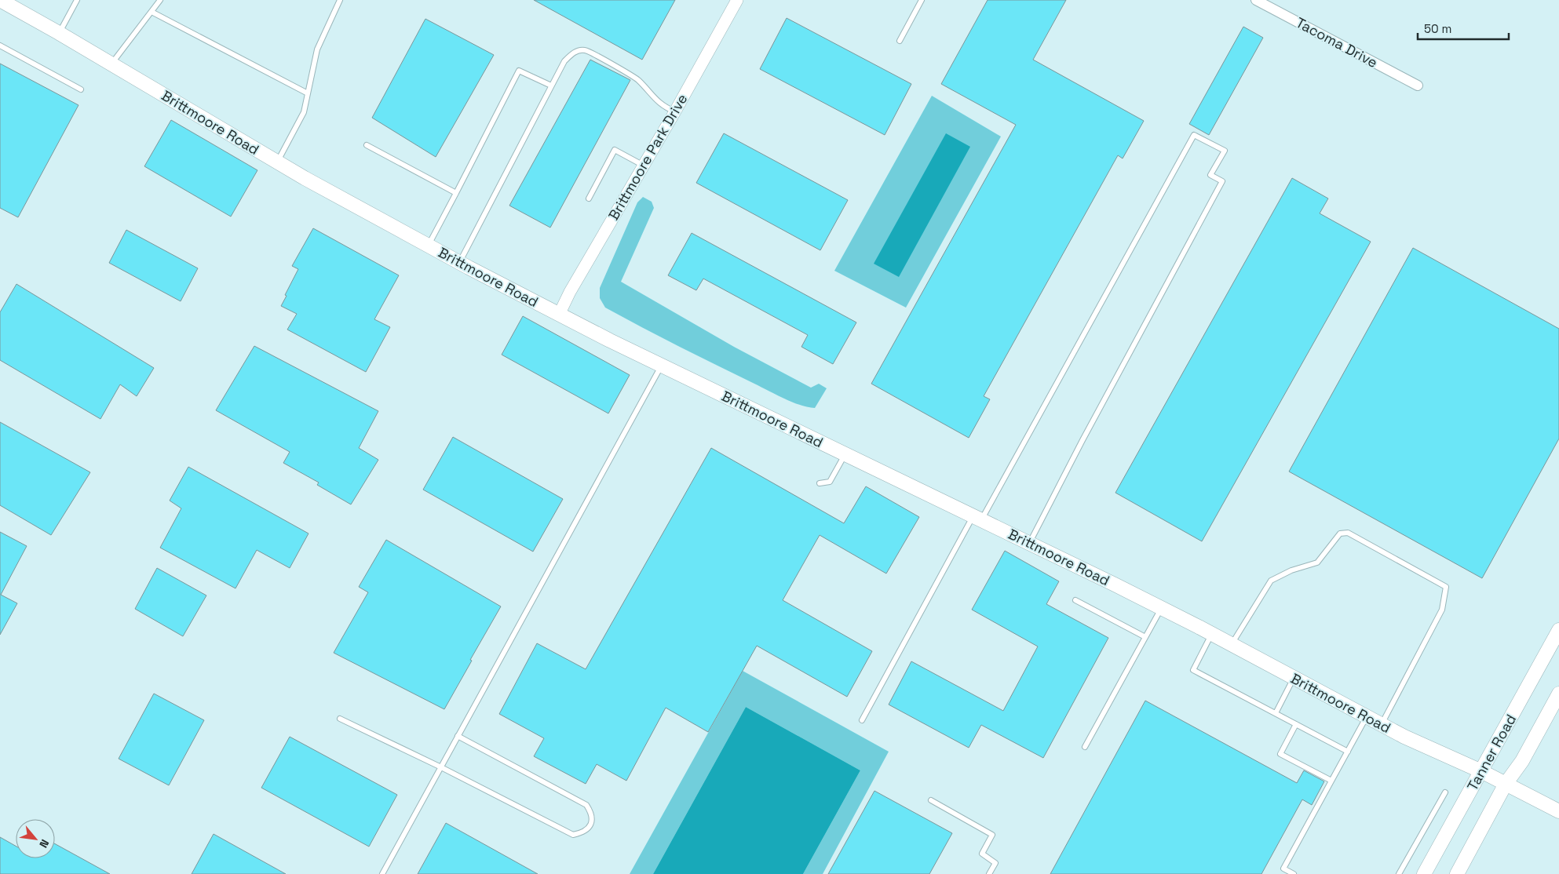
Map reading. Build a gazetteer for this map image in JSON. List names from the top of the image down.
{
  "streets": {
    "main road": ["Brittmoore Road", "Tanner Road"],
    "street": ["Tacoma Drive", "Brittmoore Park Drive"]
  },
  "crossings": [
    ["Brittmoore Road", "Brittmoore Park Drive"],
    ["Brittmoore Road", "Tanner Road"]
  ],
  "scale_bar": "50 m",
  "north": "bottom right"
}
